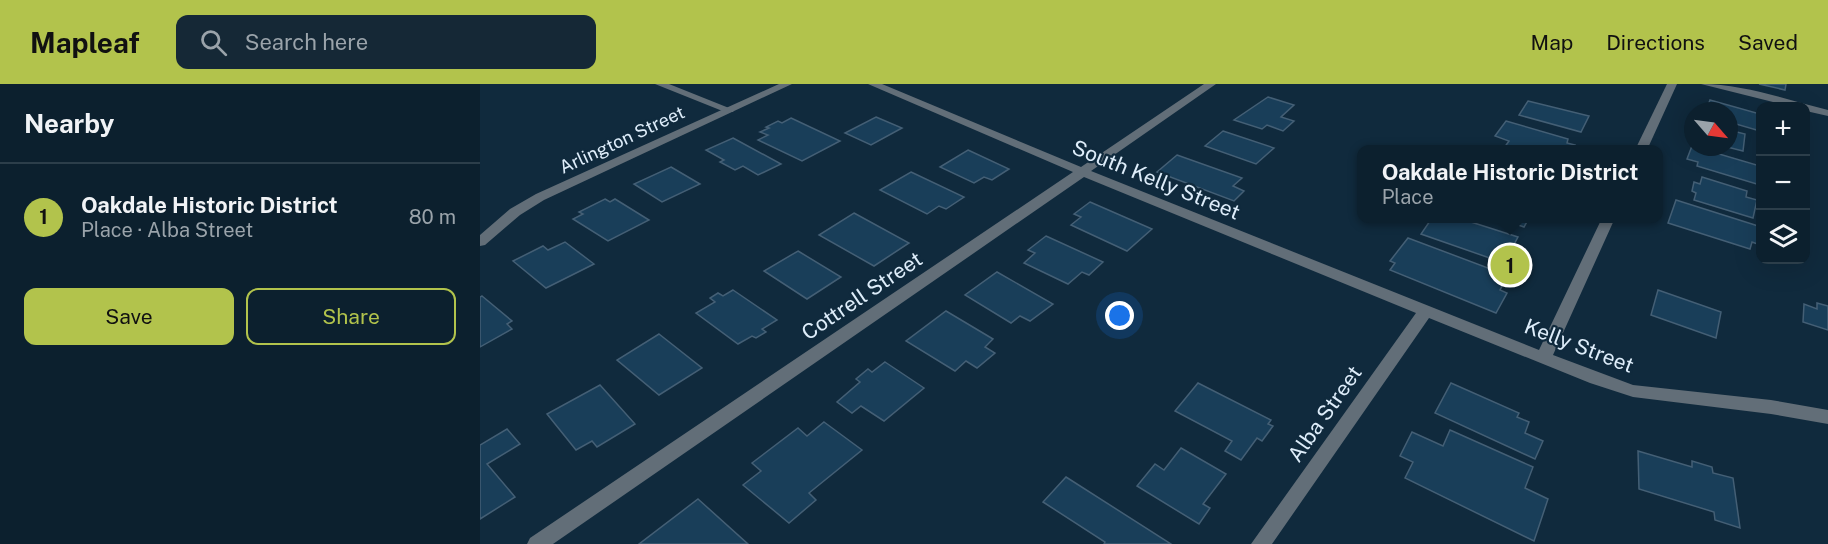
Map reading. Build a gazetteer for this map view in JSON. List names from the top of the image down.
{
  "streets": {
    "street": [
      "Arlington Street",
      "South Kelly Street",
      "Cottrell Street",
      "Kelly Street",
      "Alba Street"
    ]
  },
  "crossings": [
    ["South Kelly Street", "Cottrell Street"],
    ["South Kelly Street", "Kelly Street"],
    ["South Kelly Street", "Alba Street"],
    ["Kelly Street", "Alba Street"]
  ],
  "north": "bottom right",
  "page": {
    "header": "Mapleaf",
    "search": "Search here",
    "nav": ["Map", "Directions", "Saved"],
    "heading": "Nearby",
    "map_buttons": ["+", "−"],
    "popup": ["Oakdale Historic District", "Place"],
    "list": [
      {
        "mark": "1",
        "name": "Oakdale Historic District",
        "note": "Place · Alba Street",
        "value": "80 m"
      }
    ],
    "pins": "1",
    "buttons": ["Save", "Share"]
  }
}
